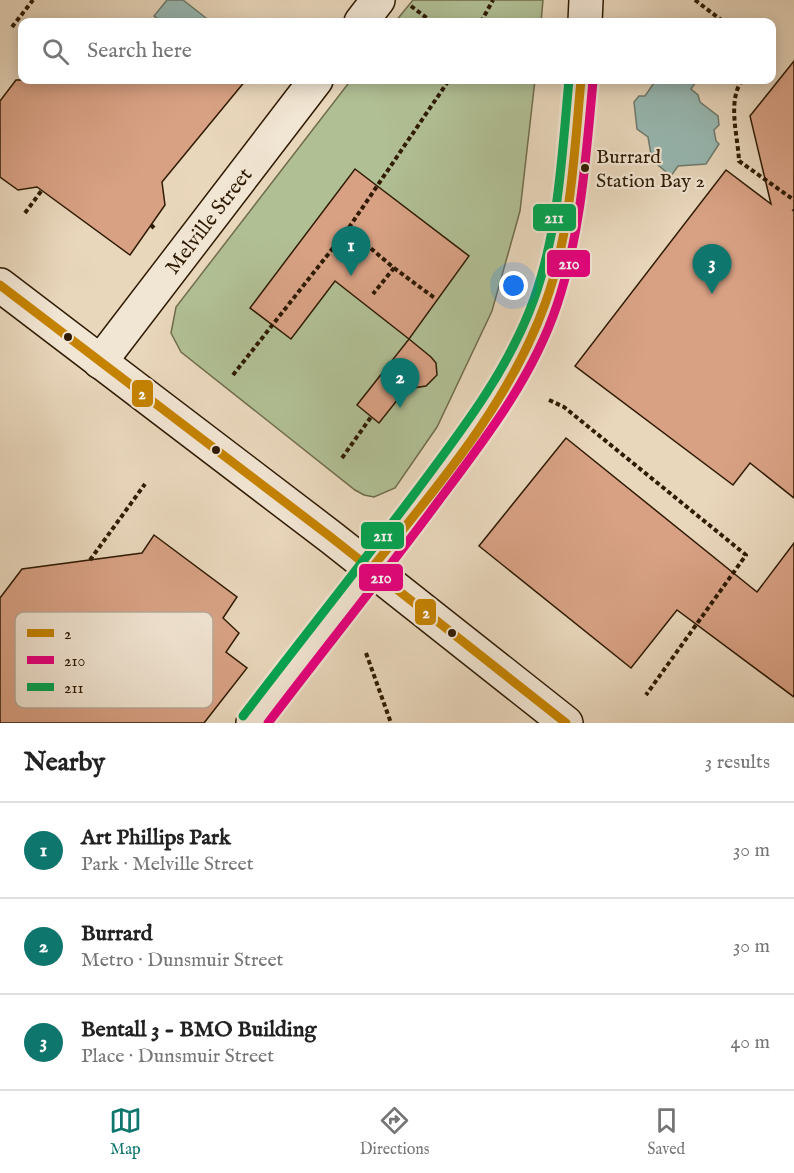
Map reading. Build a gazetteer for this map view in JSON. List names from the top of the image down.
{
  "streets": {
    "main road": ["Melville Street"]
  },
  "places": ["Burrard Station Bay 2"],
  "lines": ["transit line 2", "transit line 210", "transit line 211"],
  "legend": ["2", "210", "211"],
  "page": {
    "search": "Search here",
    "pins": ["1", "3", "2"],
    "heading": ["Nearby", "3 results"],
    "list": [
      {
        "mark": "1",
        "name": "Art Phillips Park",
        "note": "Park · Melville Street",
        "value": "30 m"
      },
      {
        "mark": "2",
        "name": "Burrard",
        "note": "Metro · Dunsmuir Street",
        "value": "30 m"
      },
      {
        "mark": "3",
        "name": "Bentall 3 - BMO Building",
        "note": "Place · Dunsmuir Street",
        "value": "40 m"
      }
    ],
    "nav": ["Map", "Directions", "Saved"]
  }
}
